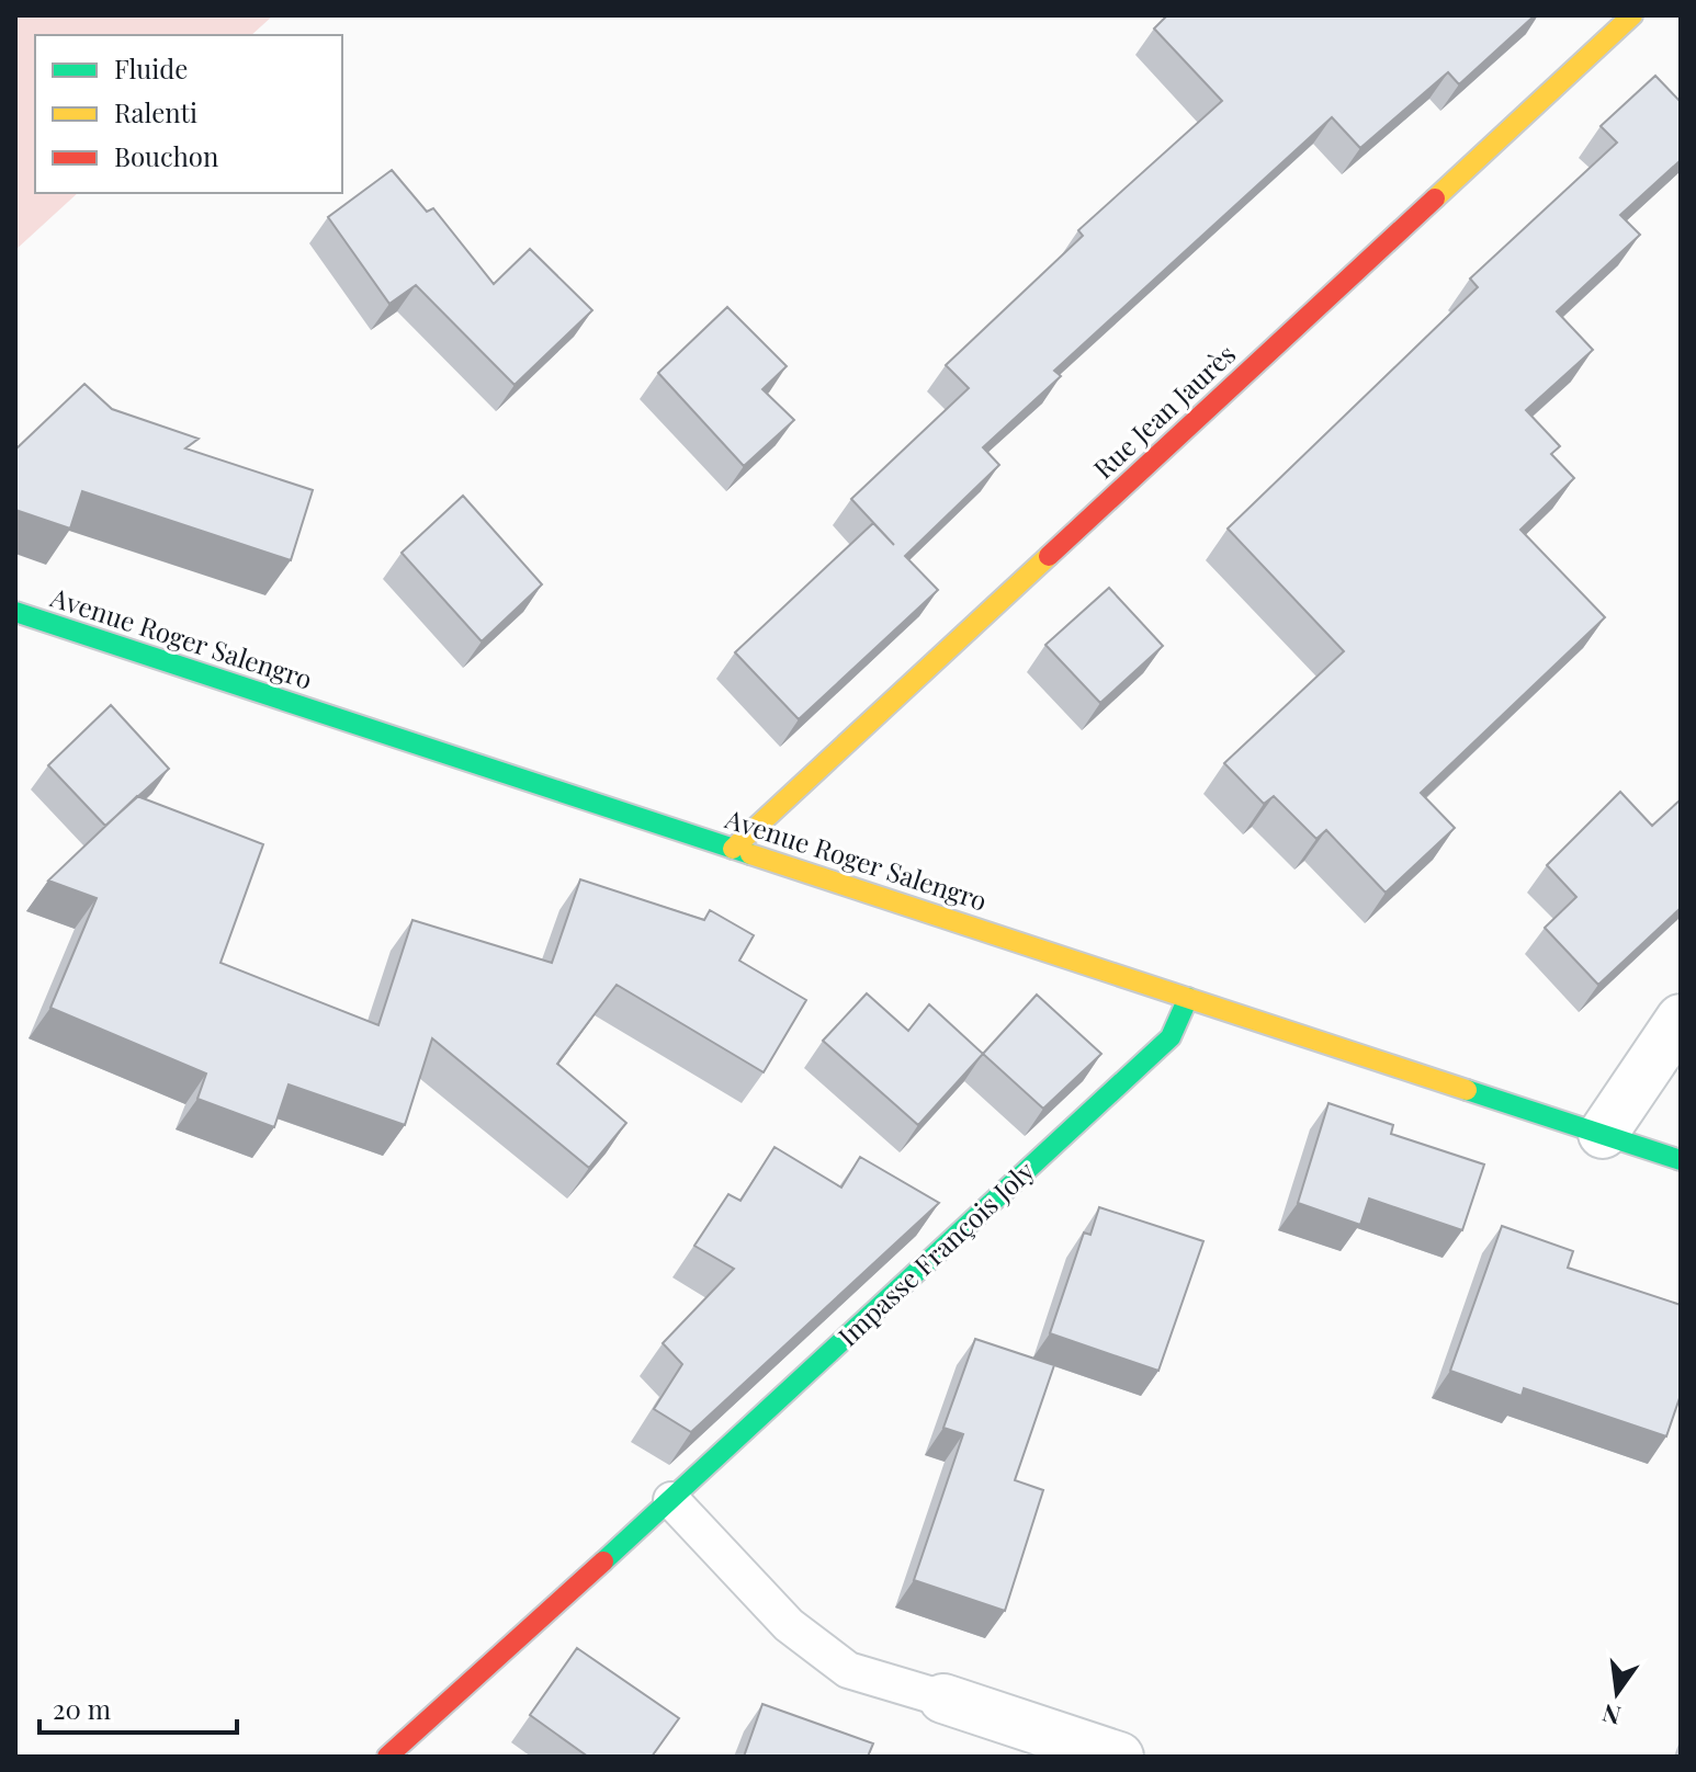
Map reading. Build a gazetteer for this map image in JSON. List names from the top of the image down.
{
  "streets": {
    "street": ["Rue Jean Jaurès", "Avenue Roger Salengro", "Impasse François Joly"]
  },
  "crossings": [
    ["Rue Jean Jaurès", "Avenue Roger Salengro"],
    ["Avenue Roger Salengro", "Impasse François Joly"]
  ],
  "legend": ["Fluide", "Ralenti", "Bouchon"],
  "scale_bar": "20 m",
  "north": "bottom"
}
